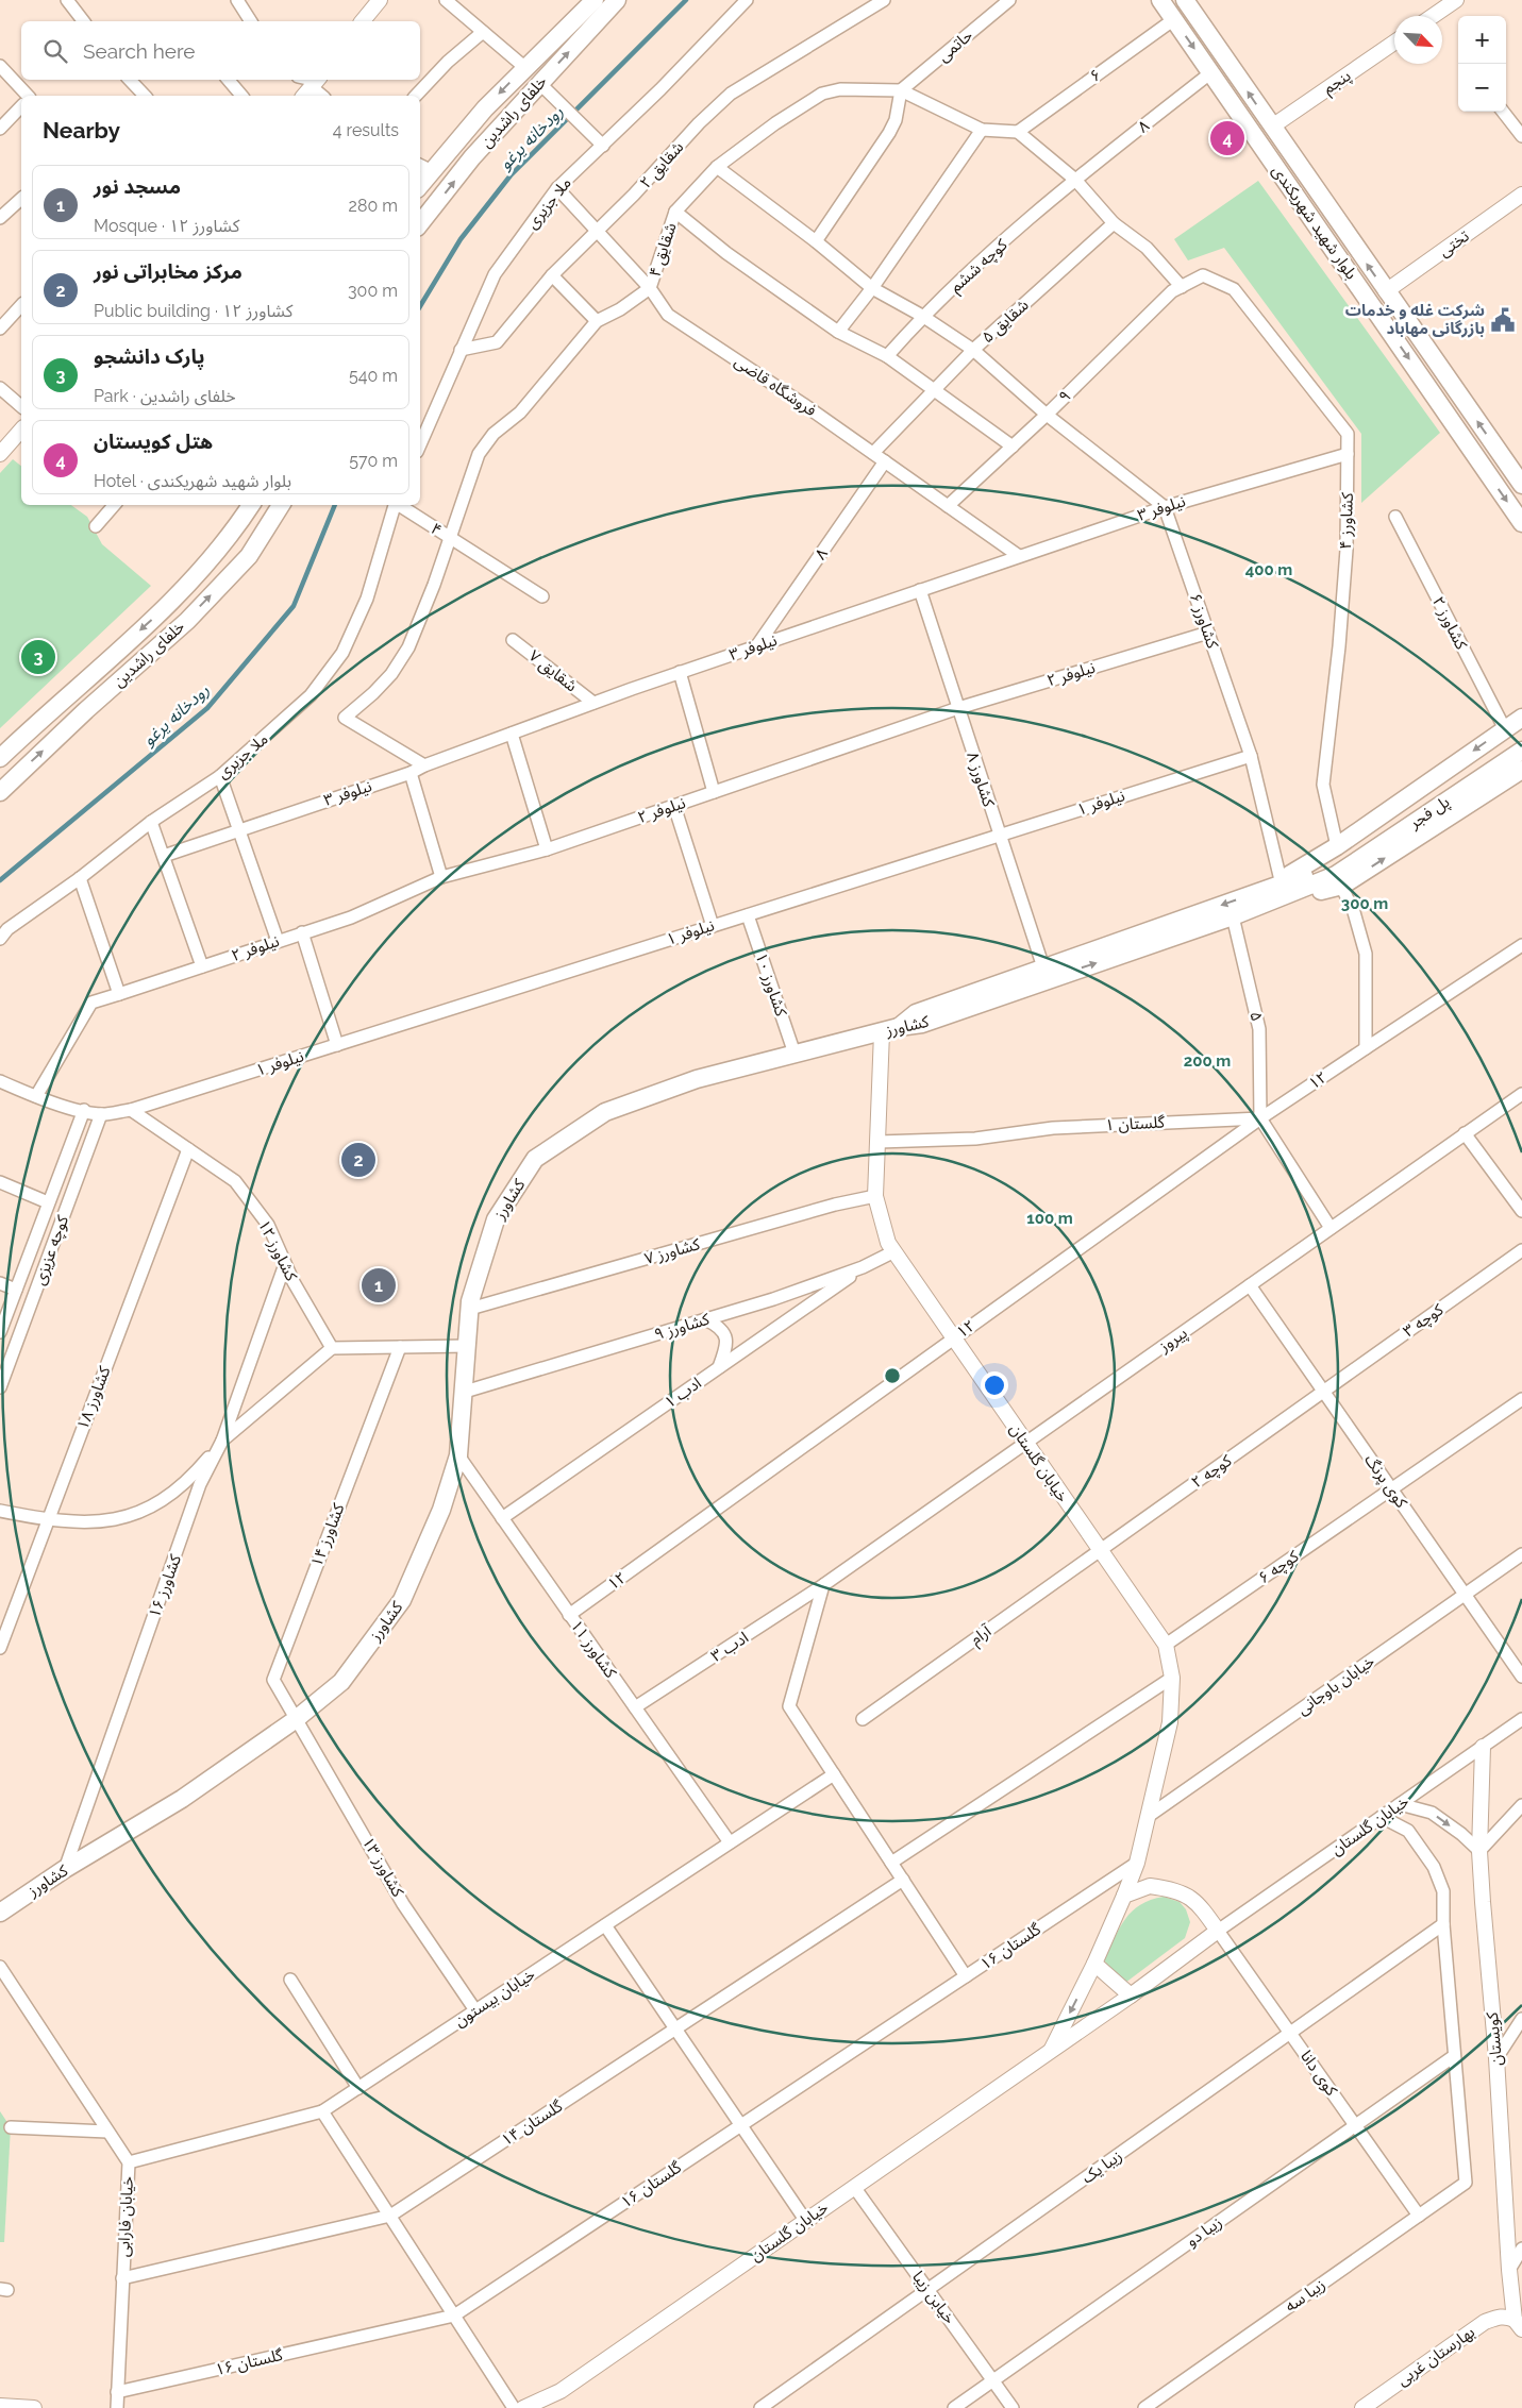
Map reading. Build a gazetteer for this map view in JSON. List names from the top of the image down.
{
  "streets": {
    "main road": [
      "خلفای راشدین",
      "بلوار شهید شهریکندی",
      "پل فجر",
      "کشاورز"
    ],
    "street": [
      "حاتمی",
      "۶",
      "پنجم",
      "۸",
      "شقایق ۲",
      "ملا جزیری",
      "تختی",
      "شقایق ۴",
      "کوچه ششم",
      "شقایق ۵",
      "فروشگاه قاضی",
      "۹",
      "نیلوفر ۳",
      "کشاورز ۴",
      "۴",
      "کشاورز ۶",
      "کشاورز ۲",
      "شقایق ۷",
      "نیلوفر ۲",
      "کشاورز ۸",
      "نیلوفر ۱",
      "کشاورز ۱۰",
      "۵",
      "۱۲",
      "گلستان ۱",
      "کوچه عزیزی",
      "کشاورز ۱۲",
      "کشاورز ۷",
      "کوچه ۳",
      "کشاورز ۹",
      "پیروز",
      "ادب ۱",
      "کشاورز ۱۸",
      "خیابان گلستان",
      "کوچه ۲",
      "کوی پرنگ",
      "کشاورز ۱۴",
      "کوچه ۶",
      "کشاورز ۱۶",
      "آرام",
      "ادب ۳",
      "کشاورز ۱۱",
      "خیابان باوجانی",
      "کشاورز ۱۳",
      "گلستان ۱۶",
      "خیابان بیستون",
      "کویستان",
      "کوی دانا",
      "گلستان ۱۴",
      "زیبا یک",
      "خیابان فارابی",
      "زیبا دو",
      "زیبا سه",
      "خیابن زیبا",
      "بهارستان غربی"
    ]
  },
  "crossings": [
    ["حاتمی", "شقایق ۴"],
    ["۶", "بلوار شهید شهریکندی"],
    ["۶", "شقایق ۴"],
    ["پنجم", "بلوار شهید شهریکندی"],
    ["۸", "بلوار شهید شهریکندی"],
    ["۸", "کوچه ششم"],
    ["۸", "فروشگاه قاضی"],
    ["۸", "نیلوفر ۳"],
    ["شقایق ۲", "ملا جزیری"],
    ["شقایق ۲", "فروشگاه قاضی"],
    ["ملا جزیری", "فروشگاه قاضی"],
    ["بلوار شهید شهریکندی", "تختی"],
    ["شقایق ۴", "فروشگاه قاضی"],
    ["شقایق ۴", "نیلوفر ۳"],
    ["شقایق ۴", "۴"],
    ["شقایق ۵", "فروشگاه قاضی"],
    ["فروشگاه قاضی", "۹"],
    ["فروشگاه قاضی", "نیلوفر ۳"],
    ["۹", "کشاورز ۴"],
    ["نیلوفر ۳", "کشاورز ۴"],
    ["نیلوفر ۳", "کشاورز ۶"],
    ["نیلوفر ۳", "شقایق ۷"],
    ["نیلوفر ۳", "کشاورز ۸"],
    ["کشاورز ۶", "نیلوفر ۲"],
    ["کشاورز ۶", "نیلوفر ۱"],
    ["نیلوفر ۲", "کشاورز ۸"],
    ["کشاورز ۸", "نیلوفر ۱"],
    ["نیلوفر ۱", "کشاورز ۱۰"],
    ["نیلوفر ۱", "کشاورز ۱۲"],
    ["پل فجر", "کشاورز"],
    ["کشاورز ۱۰", "کشاورز"],
    ["۵", "کشاورز"],
    ["۵", "۱۲"],
    ["۵", "گلستان ۱"],
    ["کشاورز", "کشاورز ۷"],
    ["کشاورز", "کشاورز ۹"],
    ["کشاورز", "خیابان گلستان"],
    ["کشاورز", "کشاورز ۱۴"],
    ["کشاورز", "کشاورز ۱۶"],
    ["کشاورز", "کشاورز ۱۱"],
    ["کشاورز", "کشاورز ۱۳"],
    ["۱۲", "گلستان ۱"],
    ["۱۲", "خیابان گلستان"],
    ["۱۲", "کشاورز ۱۱"],
    ["گلستان ۱", "خیابان گلستان"],
    ["کشاورز ۱۲", "کشاورز ۱۸"],
    ["کشاورز ۱۲", "کشاورز ۱۶"],
    ["کشاورز ۷", "خیابان گلستان"],
    ["کوچه ۳", "کوچه ۲"],
    ["کوچه ۳", "کوی پرنگ"],
    ["کشاورز ۹", "ادب ۱"],
    ["کشاورز ۹", "خیابان گلستان"],
    ["پیروز", "خیابان گلستان"],
    ["پیروز", "کوی پرنگ"],
    ["پیروز", "ادب ۳"],
    ["ادب ۱", "کشاورز ۱۱"],
    ["خیابان گلستان", "کوچه ۲"],
    ["خیابان گلستان", "کوچه ۶"],
    ["خیابان گلستان", "آرام"],
    ["خیابان گلستان", "خیابان باوجانی"],
    ["خیابان گلستان", "گلستان ۱۶"],
    ["خیابان گلستان", "کویستان"],
    ["خیابان گلستان", "کوی دانا"],
    ["خیابان گلستان", "خیابن زیبا"],
    ["کوچه ۲", "کوی پرنگ"],
    ["کوچه ۲", "آرام"],
    ["کوی پرنگ", "کوچه ۶"],
    ["کوی پرنگ", "خیابان باوجانی"],
    ["کشاورز ۱۴", "کشاورز ۱۳"],
    ["ادب ۳", "کشاورز ۱۱"],
    ["کشاورز ۱۱", "خیابان بیستون"],
    ["کشاورز ۱۳", "خیابان بیستون"],
    ["گلستان ۱۶", "خیابان فارابی"],
    ["خیابان بیستون", "خیابان فارابی"],
    ["کویستان", "بهارستان غربی"],
    ["کوی دانا", "زیبا یک"],
    ["کوی دانا", "زیبا دو"],
    ["کوی دانا", "زیبا سه"],
    ["گلستان ۱۴", "خیابان فارابی"],
    ["زیبا یک", "خیابن زیبا"],
    ["زیبا دو", "زیبا سه"],
    ["زیبا دو", "خیابن زیبا"]
  ],
  "water": ["رودخانه یرغو"],
  "places": {
    "public building": ["شرکت غله و خدمات بازرگانی مهاباد"]
  },
  "north": "bottom right",
  "page": {
    "map_buttons": ["+", "−"],
    "search": "Search here",
    "heading": ["Nearby", "4 results"],
    "pins": [
      "4",
      "3",
      "2",
      "1"
    ],
    "list": [
      {
        "mark": "1",
        "name": "مسجد نور",
        "note": "Mosque · کشاورز ۱۲",
        "value": "280 m"
      },
      {
        "mark": "2",
        "name": "مرکز مخابراتی نور",
        "note": "Public building · کشاورز ۱۲",
        "value": "300 m"
      },
      {
        "mark": "3",
        "name": "پارک دانشجو",
        "note": "Park · خلفای راشدین",
        "value": "540 m"
      },
      {
        "mark": "4",
        "name": "هتل کویستان",
        "note": "Hotel · بلوار شهید شهریکندی",
        "value": "570 m"
      }
    ]
  },
  "rings": [
    "400 m",
    "300 m",
    "200 m",
    "100 m"
  ]
}
